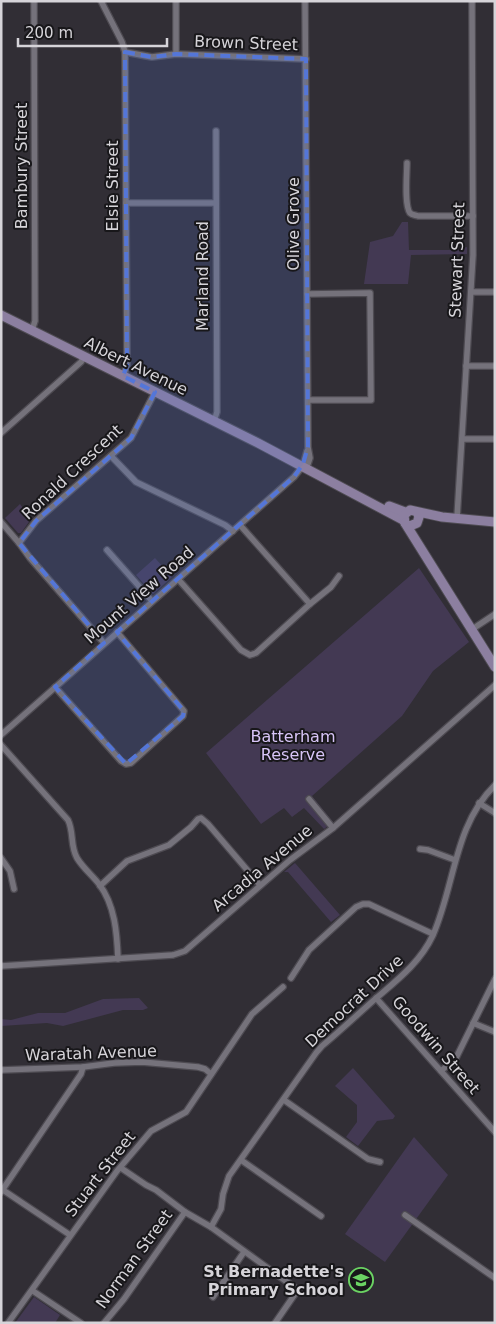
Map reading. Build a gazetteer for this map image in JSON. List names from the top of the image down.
{
  "streets": {
    "main road": ["Albert Avenue"],
    "street": [
      "Brown Street",
      "Bambury Street",
      "Elsie Street",
      "Olive Grove",
      "Stewart Street",
      "Marland Road",
      "Ronald Crescent",
      "Mount View Road",
      "Arcadia Avenue",
      "Democrat Drive",
      "Goodwin Street",
      "Waratah Avenue",
      "Stuart Street",
      "Norman Street"
    ]
  },
  "crossings": [
    ["Brown Street", "Elsie Street"],
    ["Brown Street", "Olive Grove"],
    ["Bambury Street", "Albert Avenue"],
    ["Elsie Street", "Albert Avenue"],
    ["Olive Grove", "Albert Avenue"],
    ["Olive Grove", "Mount View Road"],
    ["Marland Road", "Albert Avenue"],
    ["Albert Avenue", "Ronald Crescent"],
    ["Albert Avenue", "Mount View Road"],
    ["Democrat Drive", "Goodwin Street"],
    ["Waratah Avenue", "Stuart Street"]
  ],
  "parks": ["Batterham Reserve"],
  "places": {
    "school or university": ["St Bernadette's Primary School"]
  },
  "scale_bar": "200 m"
}
